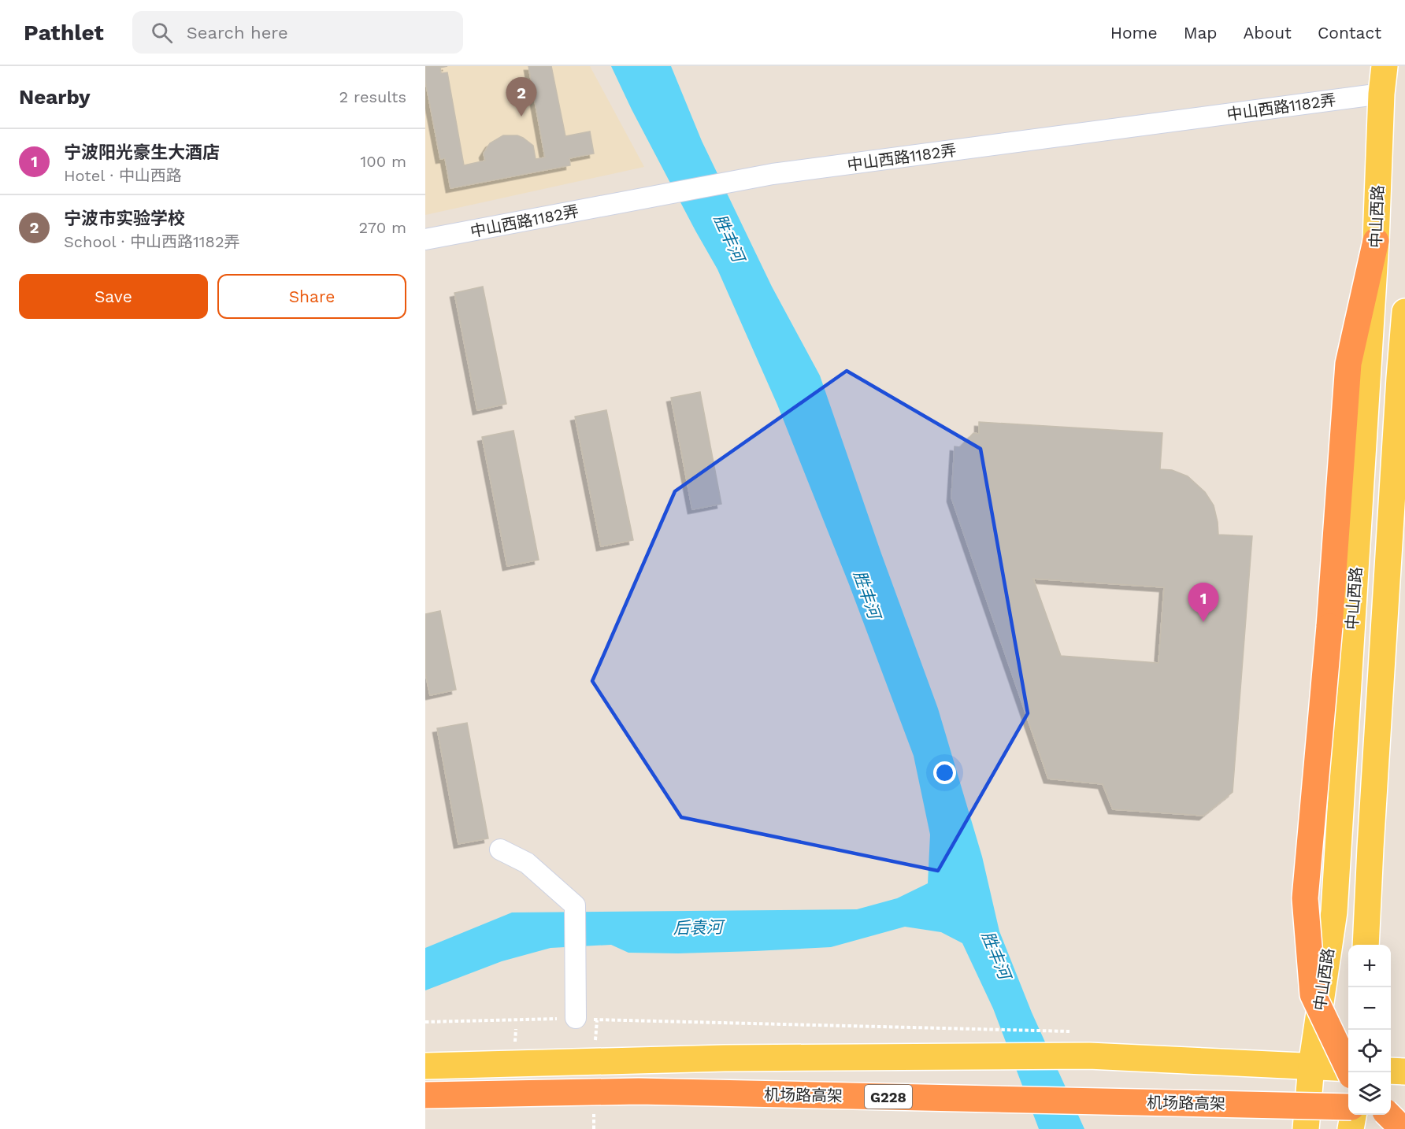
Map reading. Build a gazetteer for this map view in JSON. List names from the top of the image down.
{
  "streets": {
    "highway": ["机场路高架", "G228"],
    "main road": ["中山西路"],
    "street": ["中山西路1182弄"]
  },
  "crossings": [
    ["中山西路1182弄", "中山西路"]
  ],
  "water": ["胜丰河", "后袁河"],
  "page": {
    "header": "Pathlet",
    "search": "Search here",
    "nav": [
      "Home",
      "Map",
      "About",
      "Contact"
    ],
    "heading": ["Nearby", "2 results"],
    "pins": ["2", "1"],
    "list": [
      {
        "mark": "1",
        "name": "宁波阳光豪生大酒店",
        "note": "Hotel · 中山西路",
        "value": "100 m"
      },
      {
        "mark": "2",
        "name": "宁波市实验学校",
        "note": "School · 中山西路1182弄",
        "value": "270 m"
      }
    ],
    "buttons": ["Save", "Share"],
    "map_buttons": ["+", "−"]
  }
}
